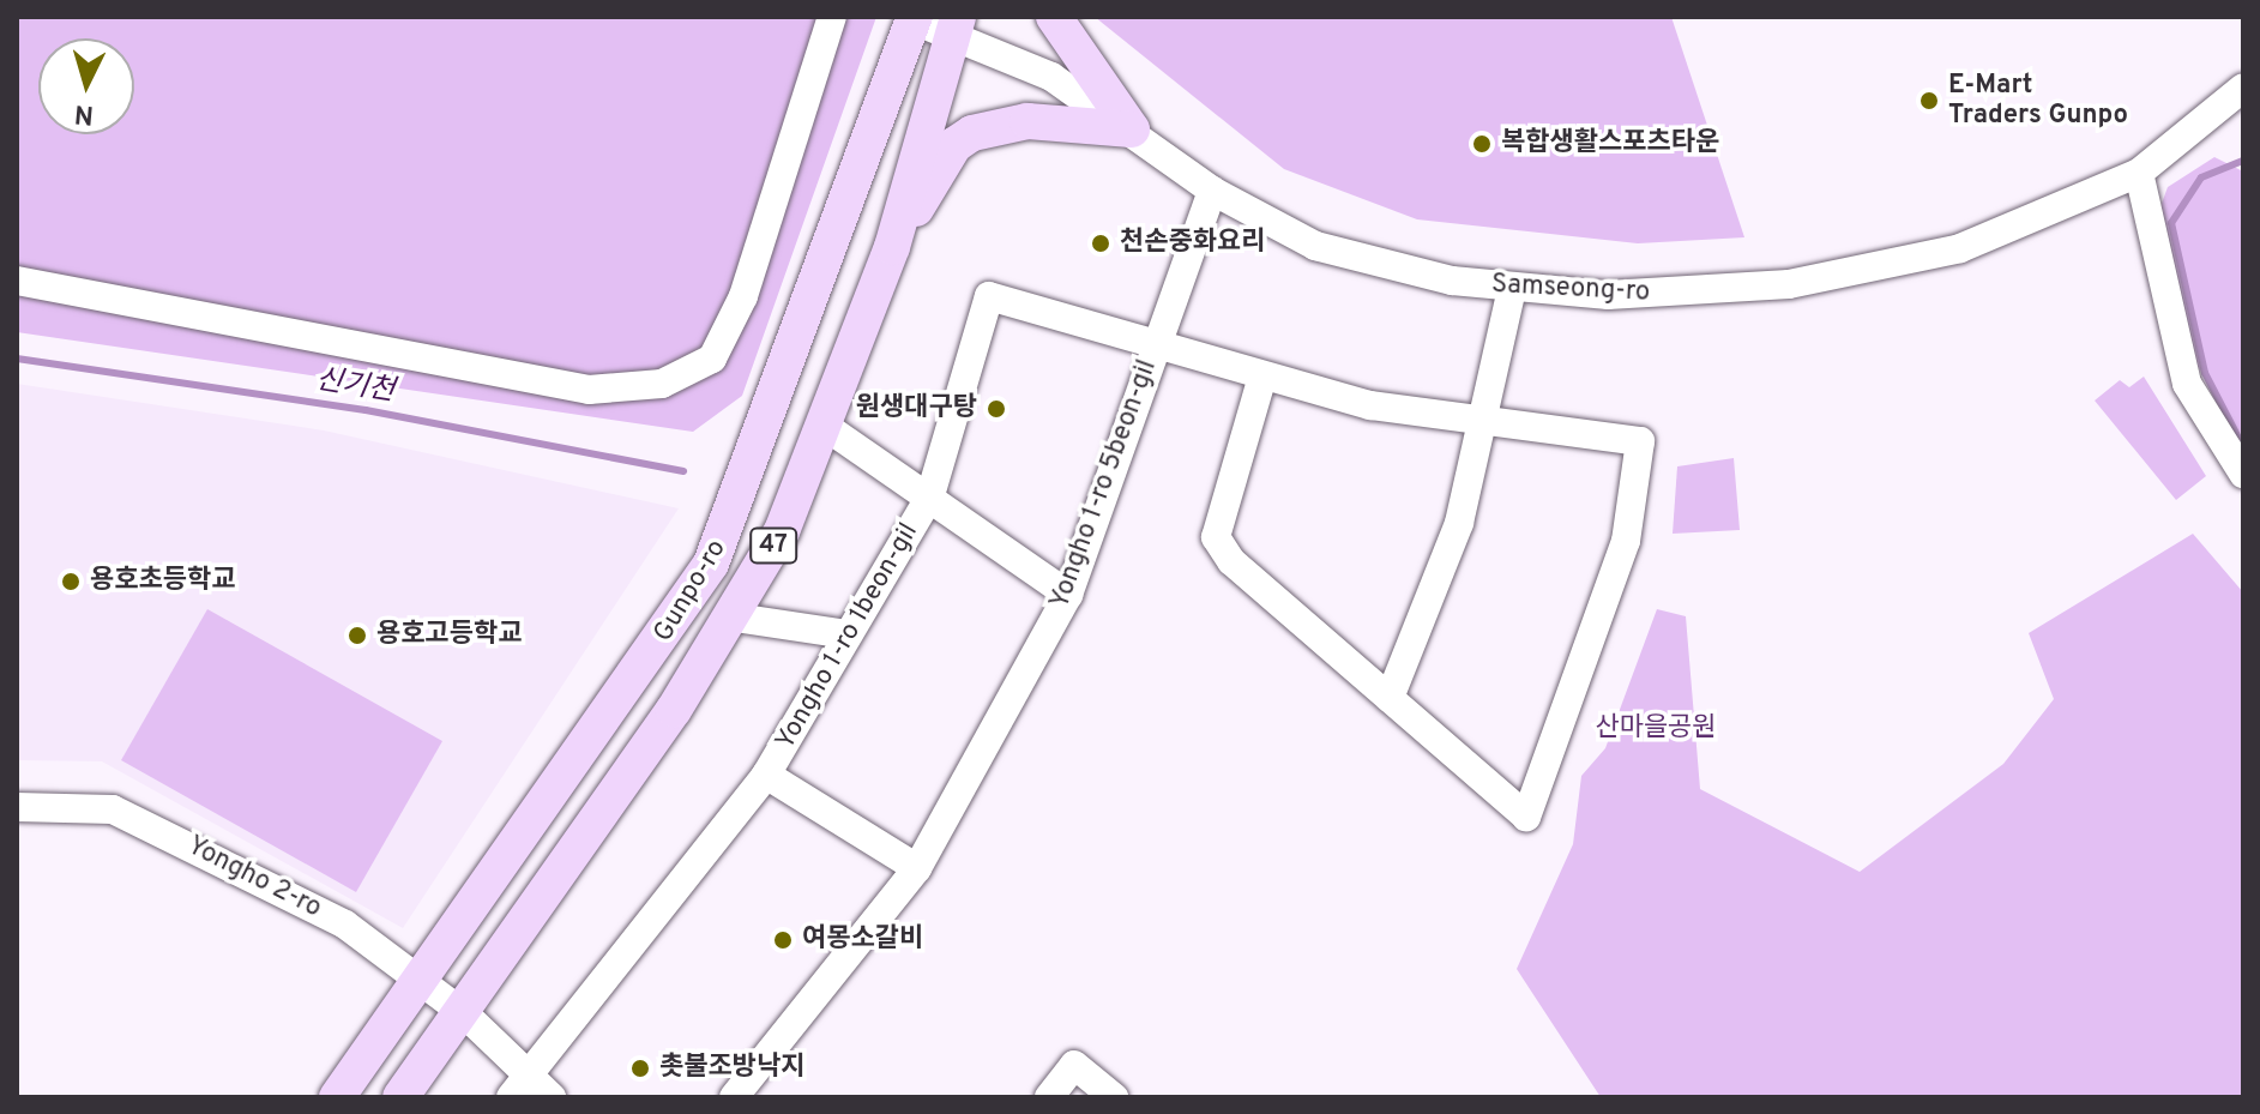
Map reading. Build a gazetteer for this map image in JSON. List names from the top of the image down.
{
  "streets": {
    "main road": ["47", "Gunpo-ro"],
    "street": [
      "Samseong-ro",
      "Yongho 1-ro 5beon-gil",
      "Yongho 1-ro 1beon-gil",
      "Yongho 2-ro"
    ]
  },
  "crossings": [
    ["Samseong-ro", "Yongho 1-ro 5beon-gil"],
    ["Samseong-ro", "Gunpo-ro"],
    ["Yongho 1-ro 5beon-gil", "Yongho 1-ro 1beon-gil"],
    ["Gunpo-ro", "Yongho 2-ro"],
    ["Yongho 1-ro 1beon-gil", "Yongho 2-ro"]
  ],
  "water": ["신기천"],
  "parks": ["산마을공원"],
  "places": [
    "E-Mart Traders Gunpo",
    "복합생활스포츠타운",
    "천손중화요리",
    "원생대구탕",
    "용호초등학교",
    "용호고등학교",
    "여몽소갈비",
    "촛불조방낙지"
  ],
  "north": "bottom"
}
